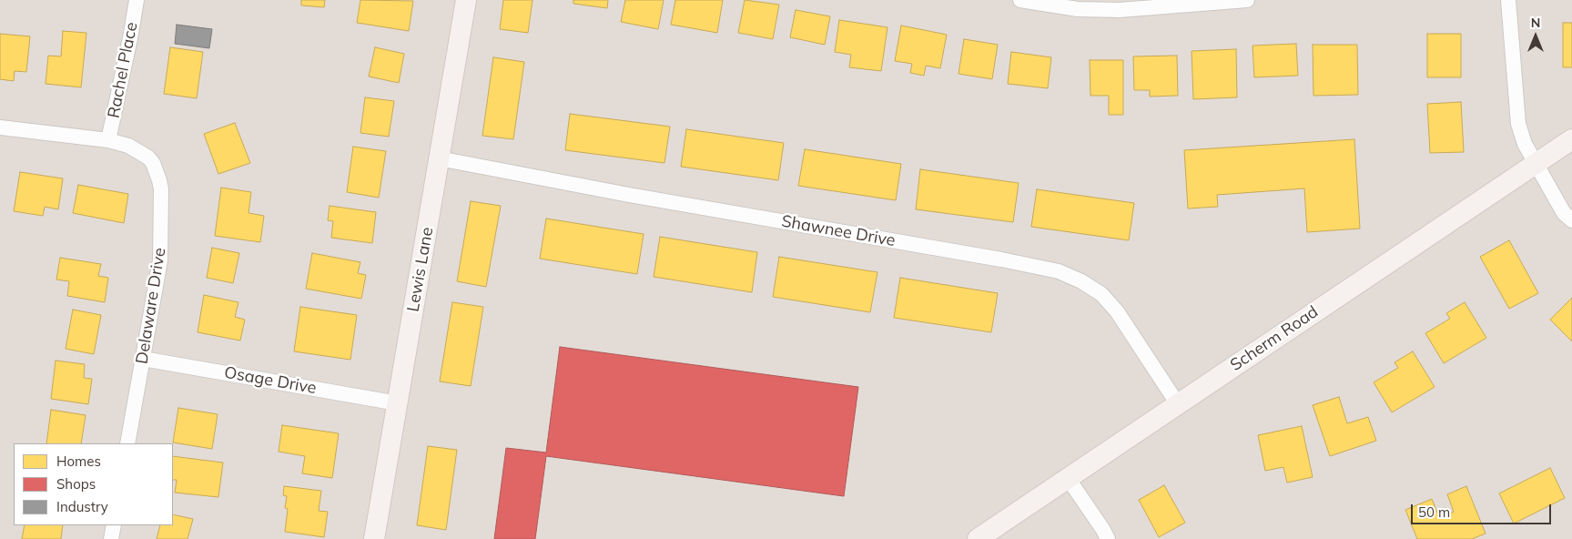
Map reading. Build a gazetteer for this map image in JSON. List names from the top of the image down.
{
  "streets": {
    "street": [
      "Rachel Place",
      "Shawnee Drive",
      "Lewis Lane",
      "Delaware Drive",
      "Scherm Road",
      "Osage Drive"
    ]
  },
  "crossings": [
    ["Rachel Place", "Delaware Drive"],
    ["Shawnee Drive", "Lewis Lane"],
    ["Shawnee Drive", "Scherm Road"],
    ["Lewis Lane", "Osage Drive"],
    ["Delaware Drive", "Osage Drive"]
  ],
  "legend": ["Homes", "Shops", "Industry"],
  "scale_bar": "50 m",
  "north": "top"
}
